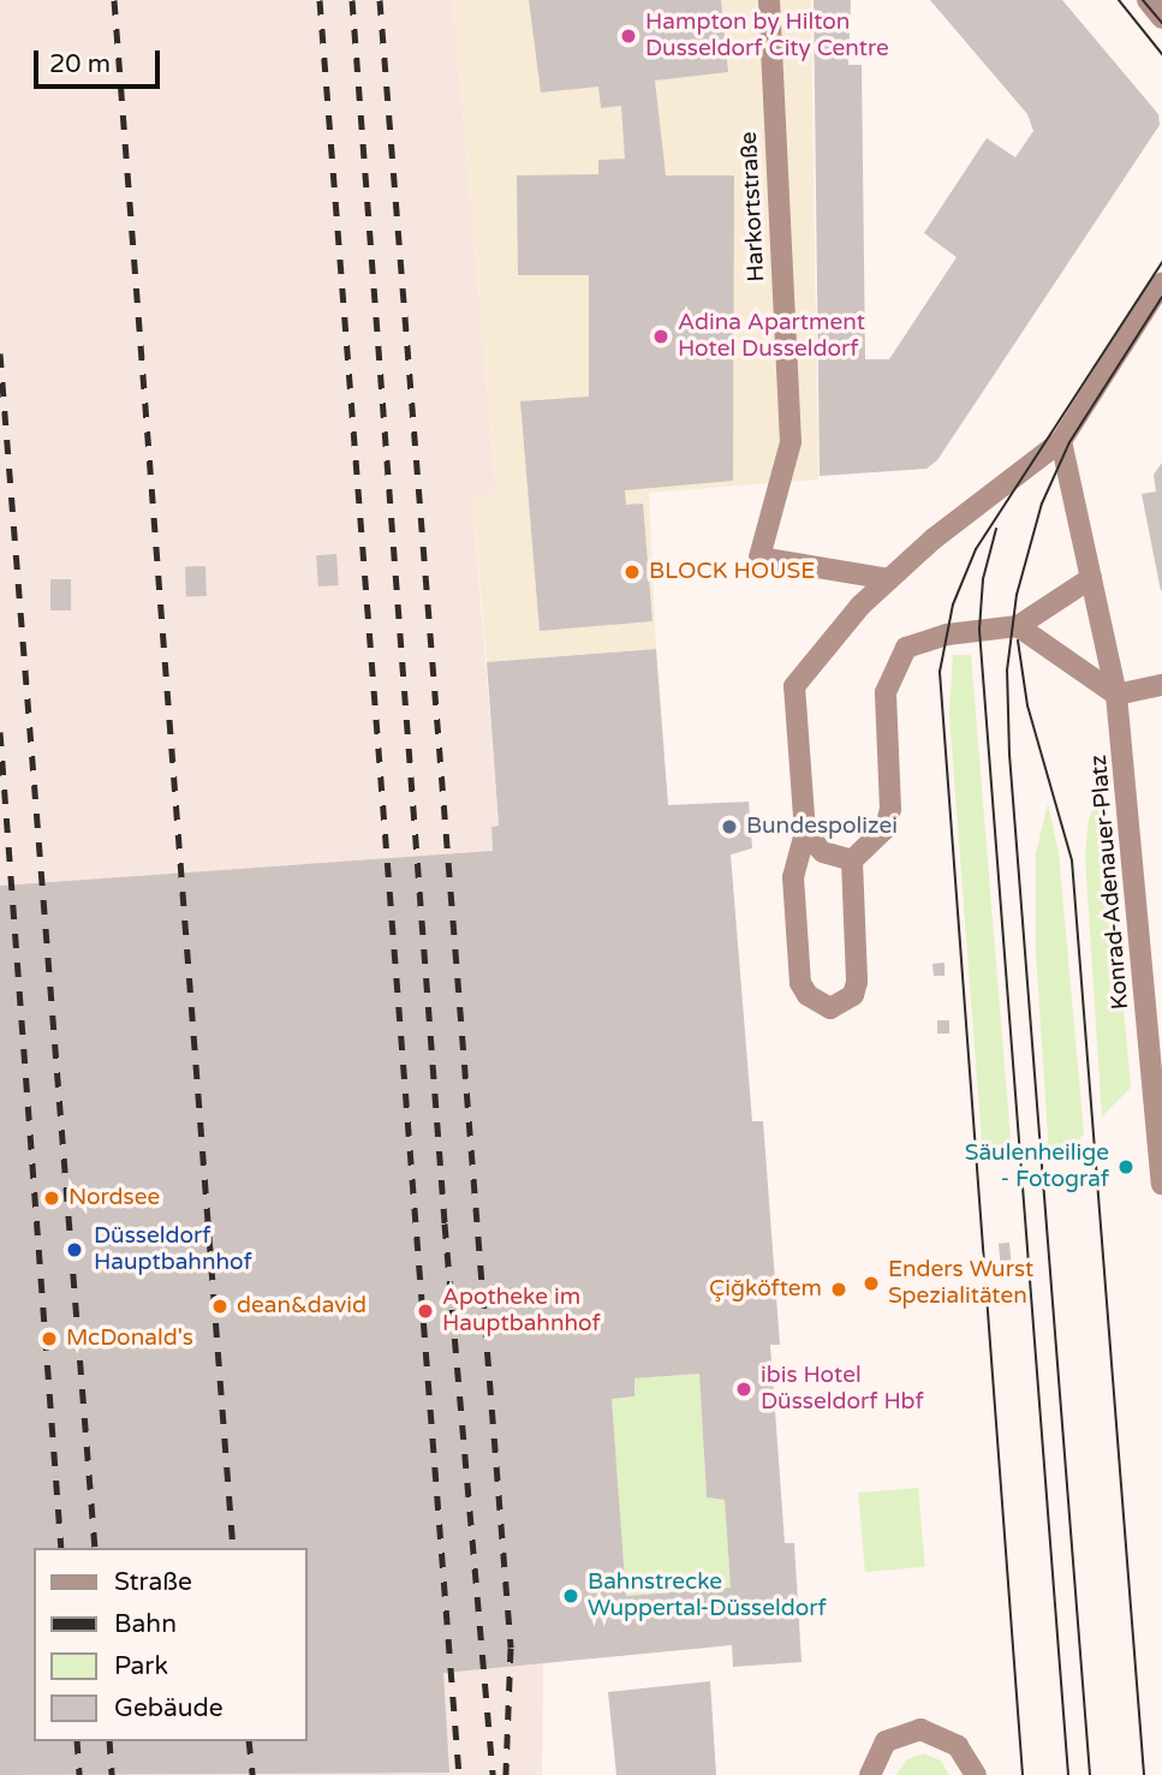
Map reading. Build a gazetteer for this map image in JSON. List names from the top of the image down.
{
  "streets": {
    "street": ["Harkortstraße", "Konrad-Adenauer-Platz"]
  },
  "places": [
    "Hampton by Hilton Dusseldorf City Centre",
    "Adina Apartment Hotel Dusseldorf",
    "BLOCK HOUSE",
    "Bundespolizei",
    "Säulenheilige - Fotograf",
    "Nordsee",
    "Düsseldorf Hauptbahnhof",
    "Enders Wurst Spezialitäten",
    "Çiğköftem",
    "dean&david",
    "Apotheke im Hauptbahnhof",
    "McDonald's",
    "ibis Hotel Düsseldorf Hbf",
    "Bahnstrecke Wuppertal-Düsseldorf"
  ],
  "legend": [
    "Straße",
    "Bahn",
    "Park",
    "Gebäude"
  ],
  "scale_bar": "20 m"
}
